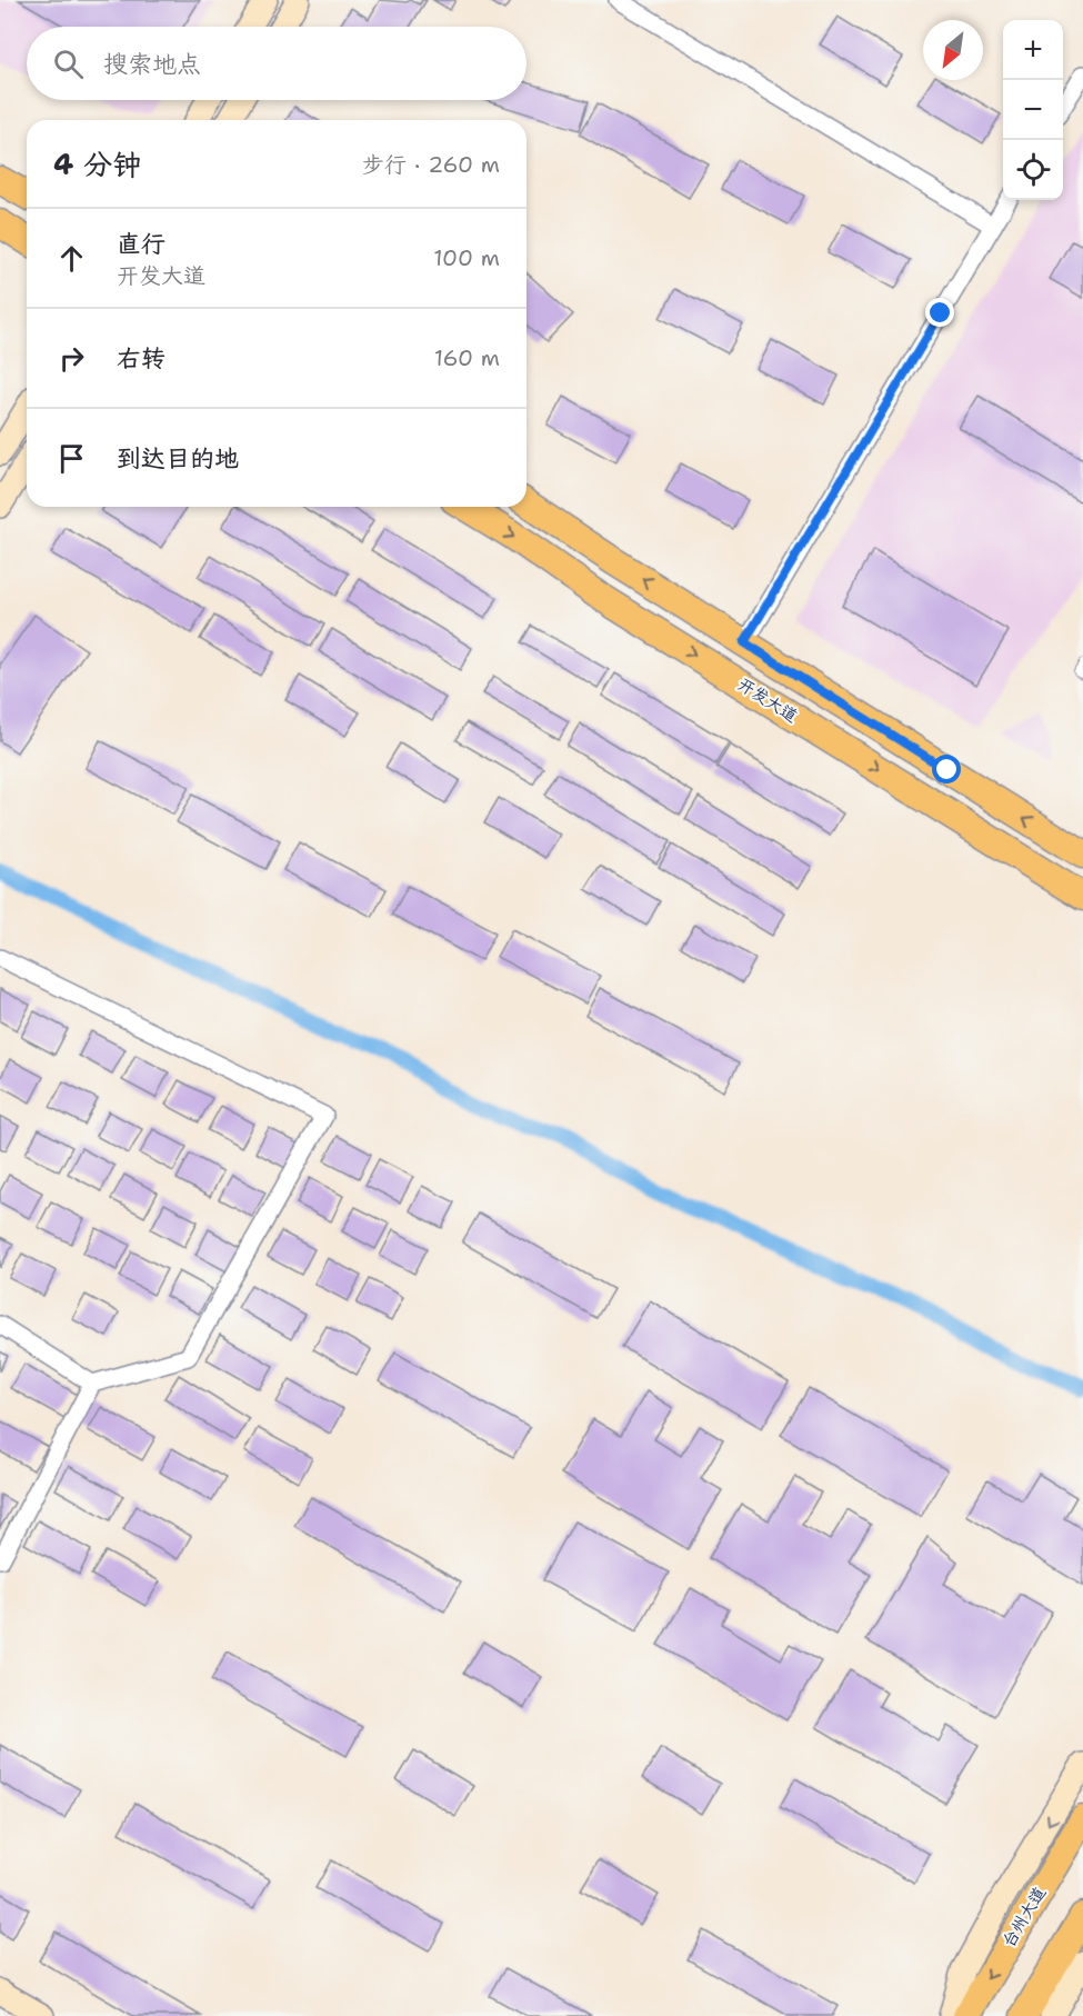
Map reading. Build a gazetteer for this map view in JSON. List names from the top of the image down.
{
  "streets": {
    "main road": ["开发大道", "台州大道"]
  },
  "north": "bottom left",
  "page": {
    "map_buttons": ["+", "−"],
    "search": "搜索地点",
    "heading": ["4 分钟", "步行 · 260 m"],
    "list": [
      ["直行", "开发大道", "100 m"],
      ["右转", "160 m"],
      "到达目的地"
    ]
  }
}
